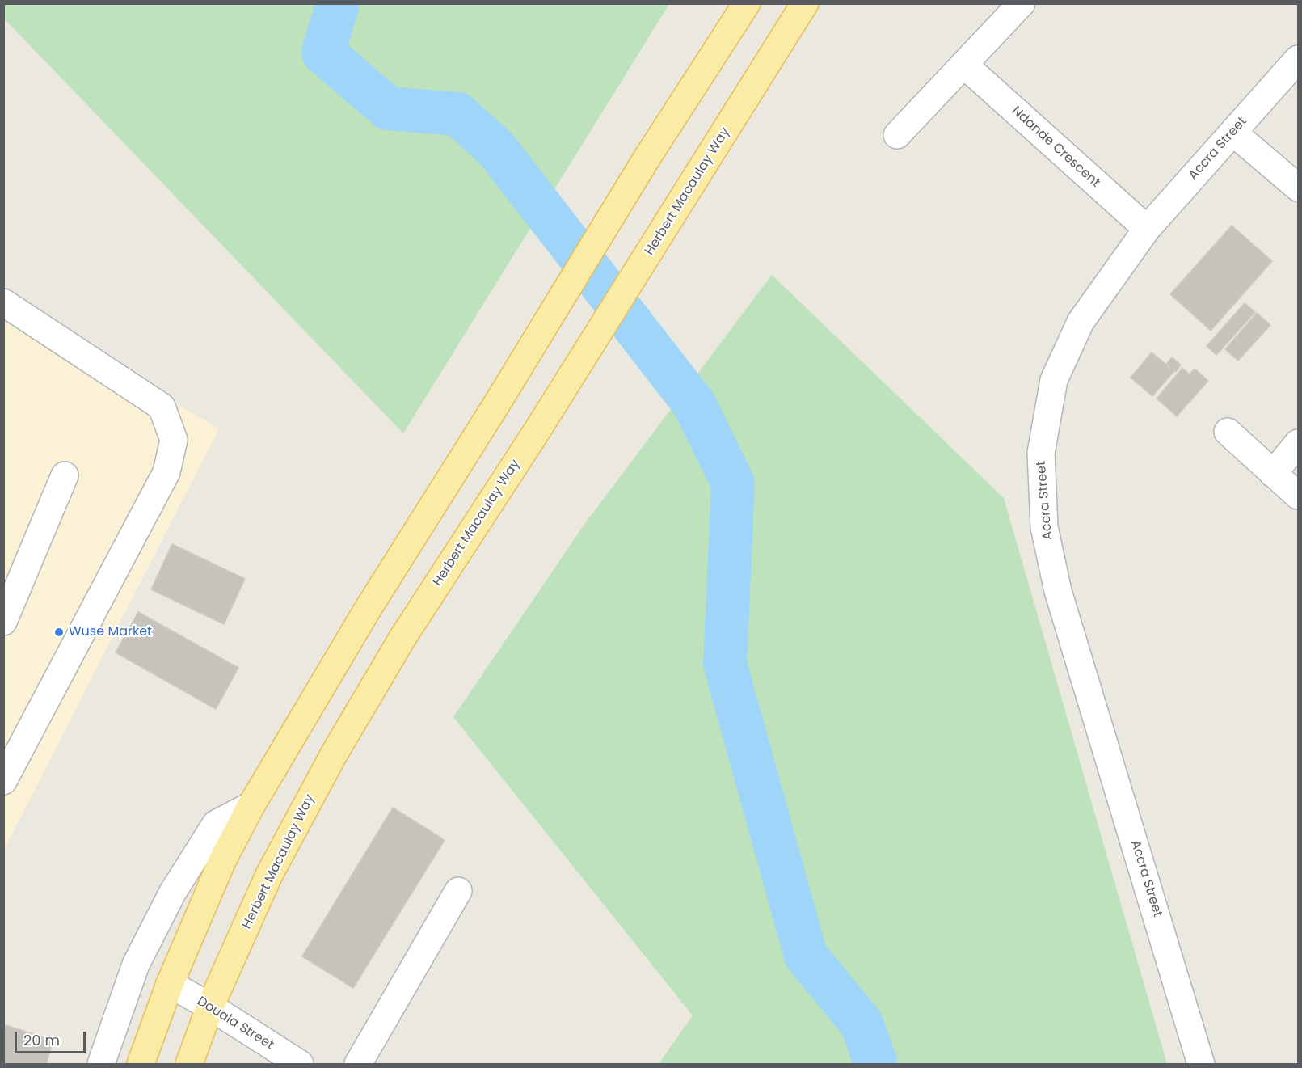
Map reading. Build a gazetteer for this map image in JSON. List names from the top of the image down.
{
  "streets": {
    "main road": ["Herbert Macaulay Way"],
    "street": ["Ndande Crescent", "Accra Street", "Douala Street"]
  },
  "crossings": [
    ["Ndande Crescent", "Accra Street"],
    ["Herbert Macaulay Way", "Douala Street"]
  ],
  "places": ["Wuse Market"],
  "scale_bar": "20 m"
}
